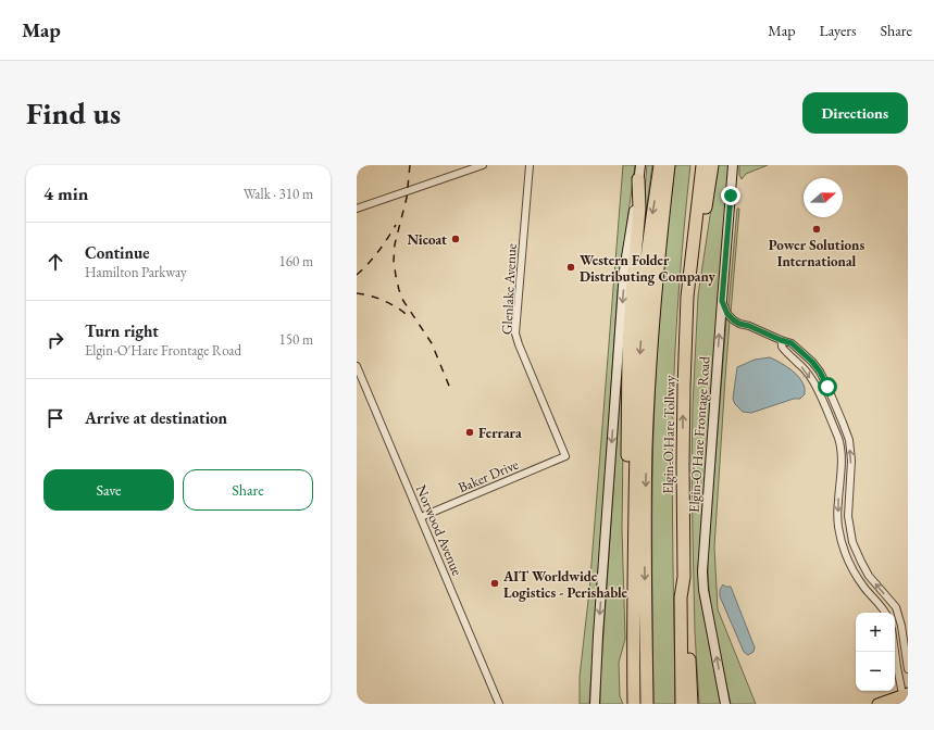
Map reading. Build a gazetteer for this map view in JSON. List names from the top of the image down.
{
  "streets": {
    "highway": ["Elgin-O'Hare Tollway"],
    "main road": ["Elgin-O'Hare Frontage Road"],
    "street": ["Glenlake Avenue", "Baker Drive", "Norwood Avenue"]
  },
  "crossings": [
    ["Glenlake Avenue", "Baker Drive"],
    ["Baker Drive", "Norwood Avenue"]
  ],
  "one_way": ["Elgin-O'Hare Frontage Road"],
  "places": [
    "Power Solutions International",
    "Nicoat",
    "Western Folder Distributing Company",
    "Ferrara",
    "AIT Worldwide Logistics - Perishable"
  ],
  "north": "right",
  "page": {
    "header": "Map",
    "nav": ["Map", "Layers", "Share"],
    "buttons": [
      "Directions",
      ["Save", "Share"]
    ],
    "title": "Find us",
    "heading": ["4 min", "Walk · 310 m"],
    "list": [
      ["Continue", "Hamilton Parkway", "160 m"],
      ["Turn right", "Elgin-O'Hare Frontage Road", "150 m"],
      "Arrive at destination"
    ],
    "map_buttons": ["+", "−"]
  }
}
